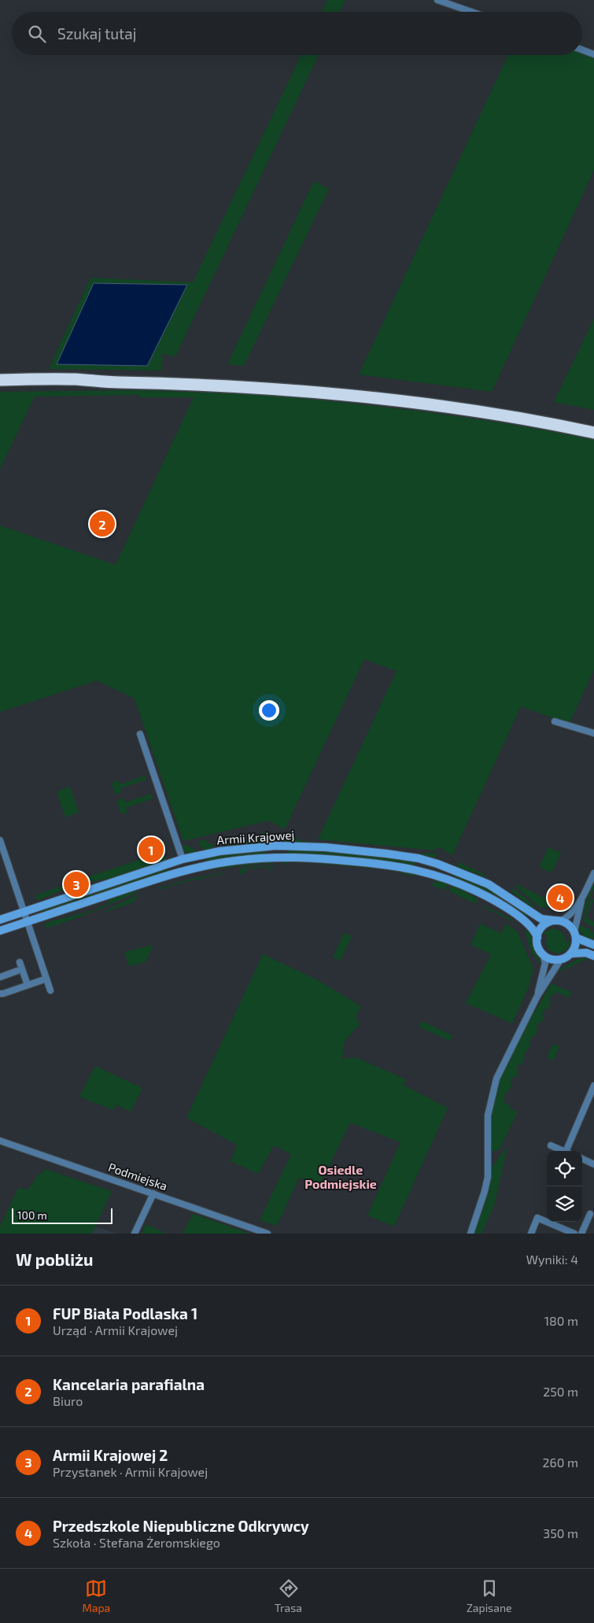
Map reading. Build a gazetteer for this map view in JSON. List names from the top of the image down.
{
  "streets": {
    "street": ["Armii Krajowej", "Podmiejska"]
  },
  "districts": ["Osiedle Podmiejskie"],
  "scale_bar": "100 m",
  "page": {
    "search": "Szukaj tutaj",
    "pins": [
      "2",
      "1",
      "3",
      "4"
    ],
    "scale": "100 m",
    "heading": ["W pobliżu", "Wyniki: 4"],
    "list": [
      {
        "mark": "1",
        "name": "FUP Biała Podlaska 1",
        "note": "Urząd · Armii Krajowej",
        "value": "180 m"
      },
      {
        "mark": "2",
        "name": "Kancelaria parafialna",
        "note": "Biuro",
        "value": "250 m"
      },
      {
        "mark": "3",
        "name": "Armii Krajowej 2",
        "note": "Przystanek · Armii Krajowej",
        "value": "260 m"
      },
      {
        "mark": "4",
        "name": "Przedszkole Niepubliczne Odkrywcy",
        "note": "Szkoła · Stefana Żeromskiego",
        "value": "350 m"
      }
    ],
    "nav": ["Mapa", "Trasa", "Zapisane"]
  }
}
